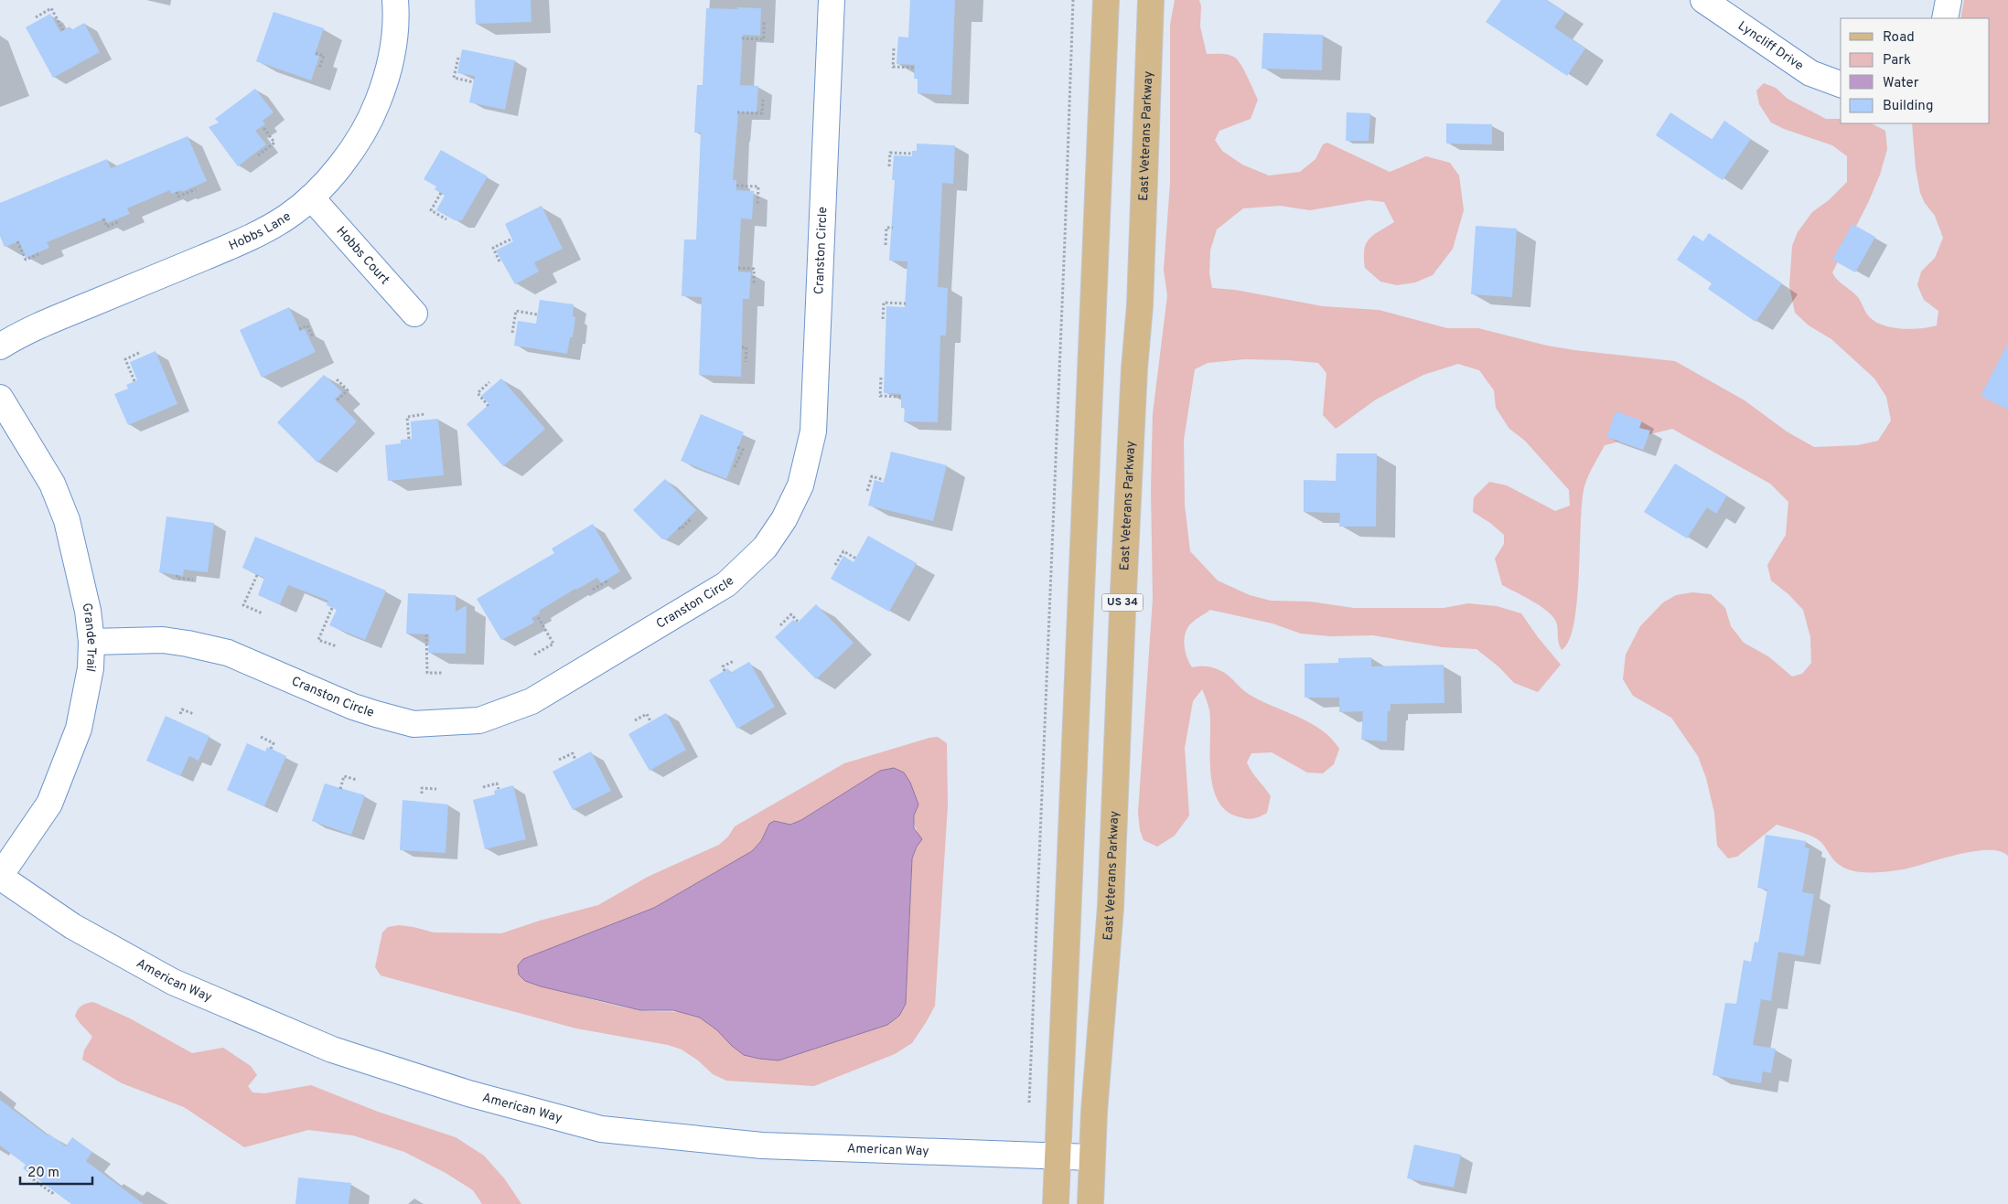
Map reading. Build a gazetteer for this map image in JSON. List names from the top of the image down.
{
  "streets": {
    "main road": ["East Veterans Parkway", "US 34"],
    "street": [
      "Lyncliff Drive",
      "Hobbs Lane",
      "Cranston Circle",
      "Hobbs Court",
      "Grande Trail",
      "American Way"
    ]
  },
  "crossings": [
    ["East Veterans Parkway", "American Way"],
    ["Hobbs Lane", "Hobbs Court"],
    ["Cranston Circle", "Grande Trail"],
    ["Grande Trail", "American Way"]
  ],
  "legend": [
    "Road",
    "Park",
    "Water",
    "Building"
  ],
  "scale_bar": "20 m"
}
